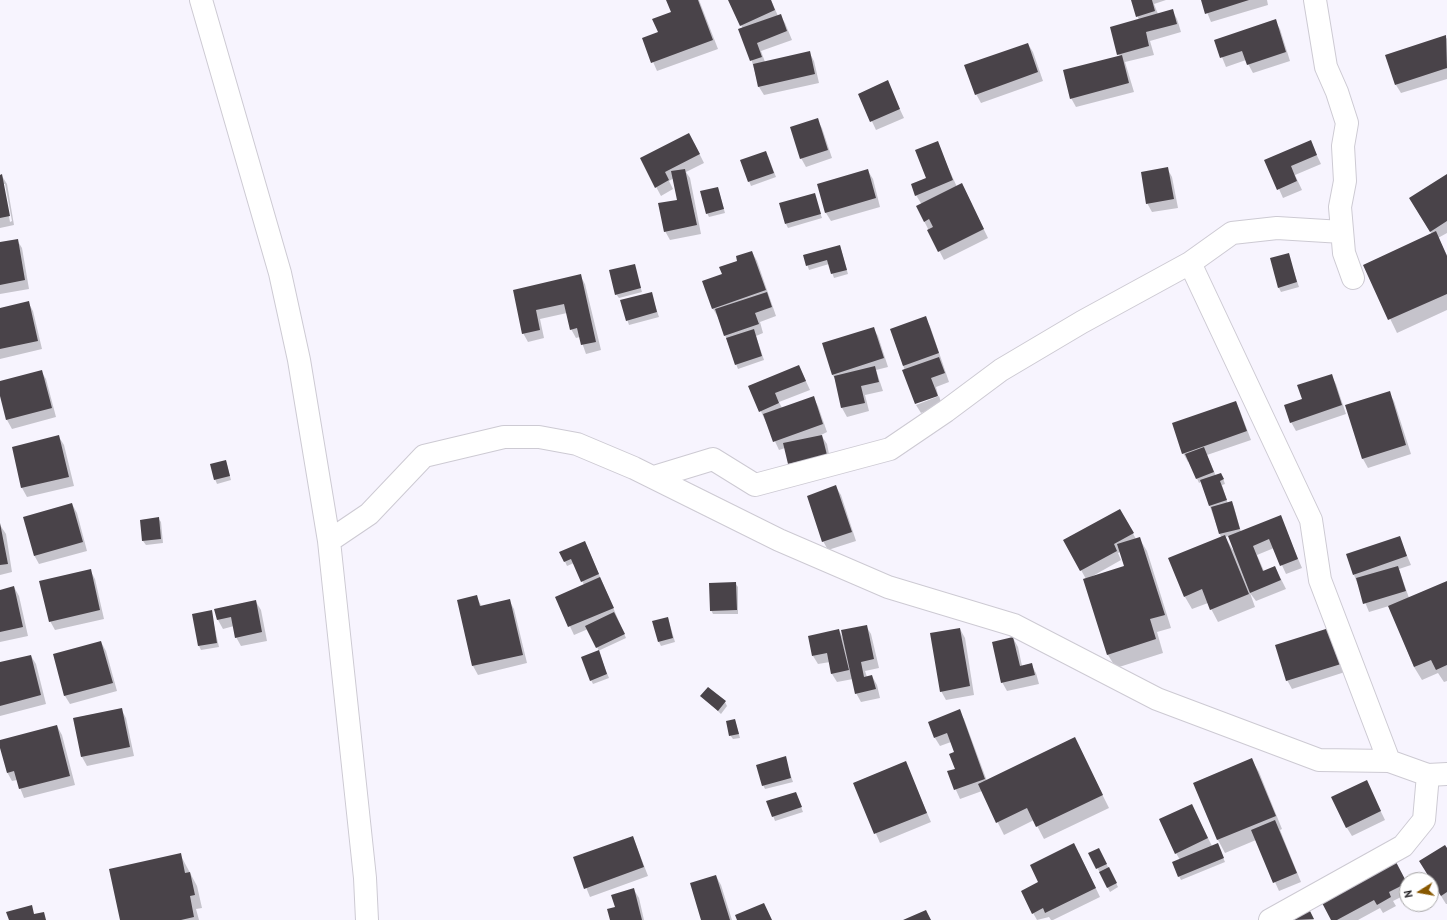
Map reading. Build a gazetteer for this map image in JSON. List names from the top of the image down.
{
  "north": "left"
}
